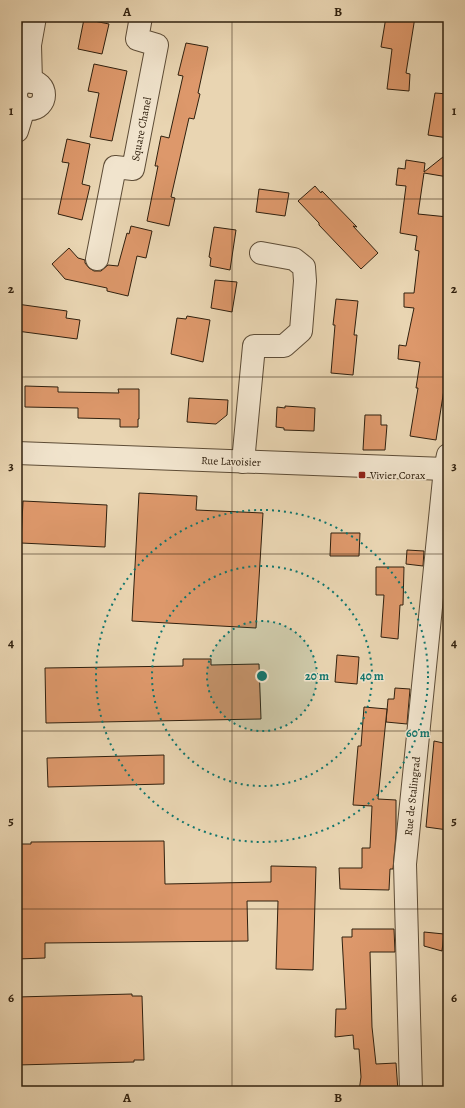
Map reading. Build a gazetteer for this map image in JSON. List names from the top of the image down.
{
  "streets": {
    "street": ["Square Chanel", "Rue Lavoisier", "Rue de Stalingrad"]
  },
  "crossings": [
    ["Rue Lavoisier", "Rue de Stalingrad"]
  ],
  "places": {
    "transit": ["Vivier Corax"]
  },
  "grid": {
    "columns": ["A", "B"],
    "rows": [
      "1",
      "2",
      "3",
      "4",
      "5",
      "6"
    ]
  },
  "rings": ["20 m", "40 m", "60 m"]
}
